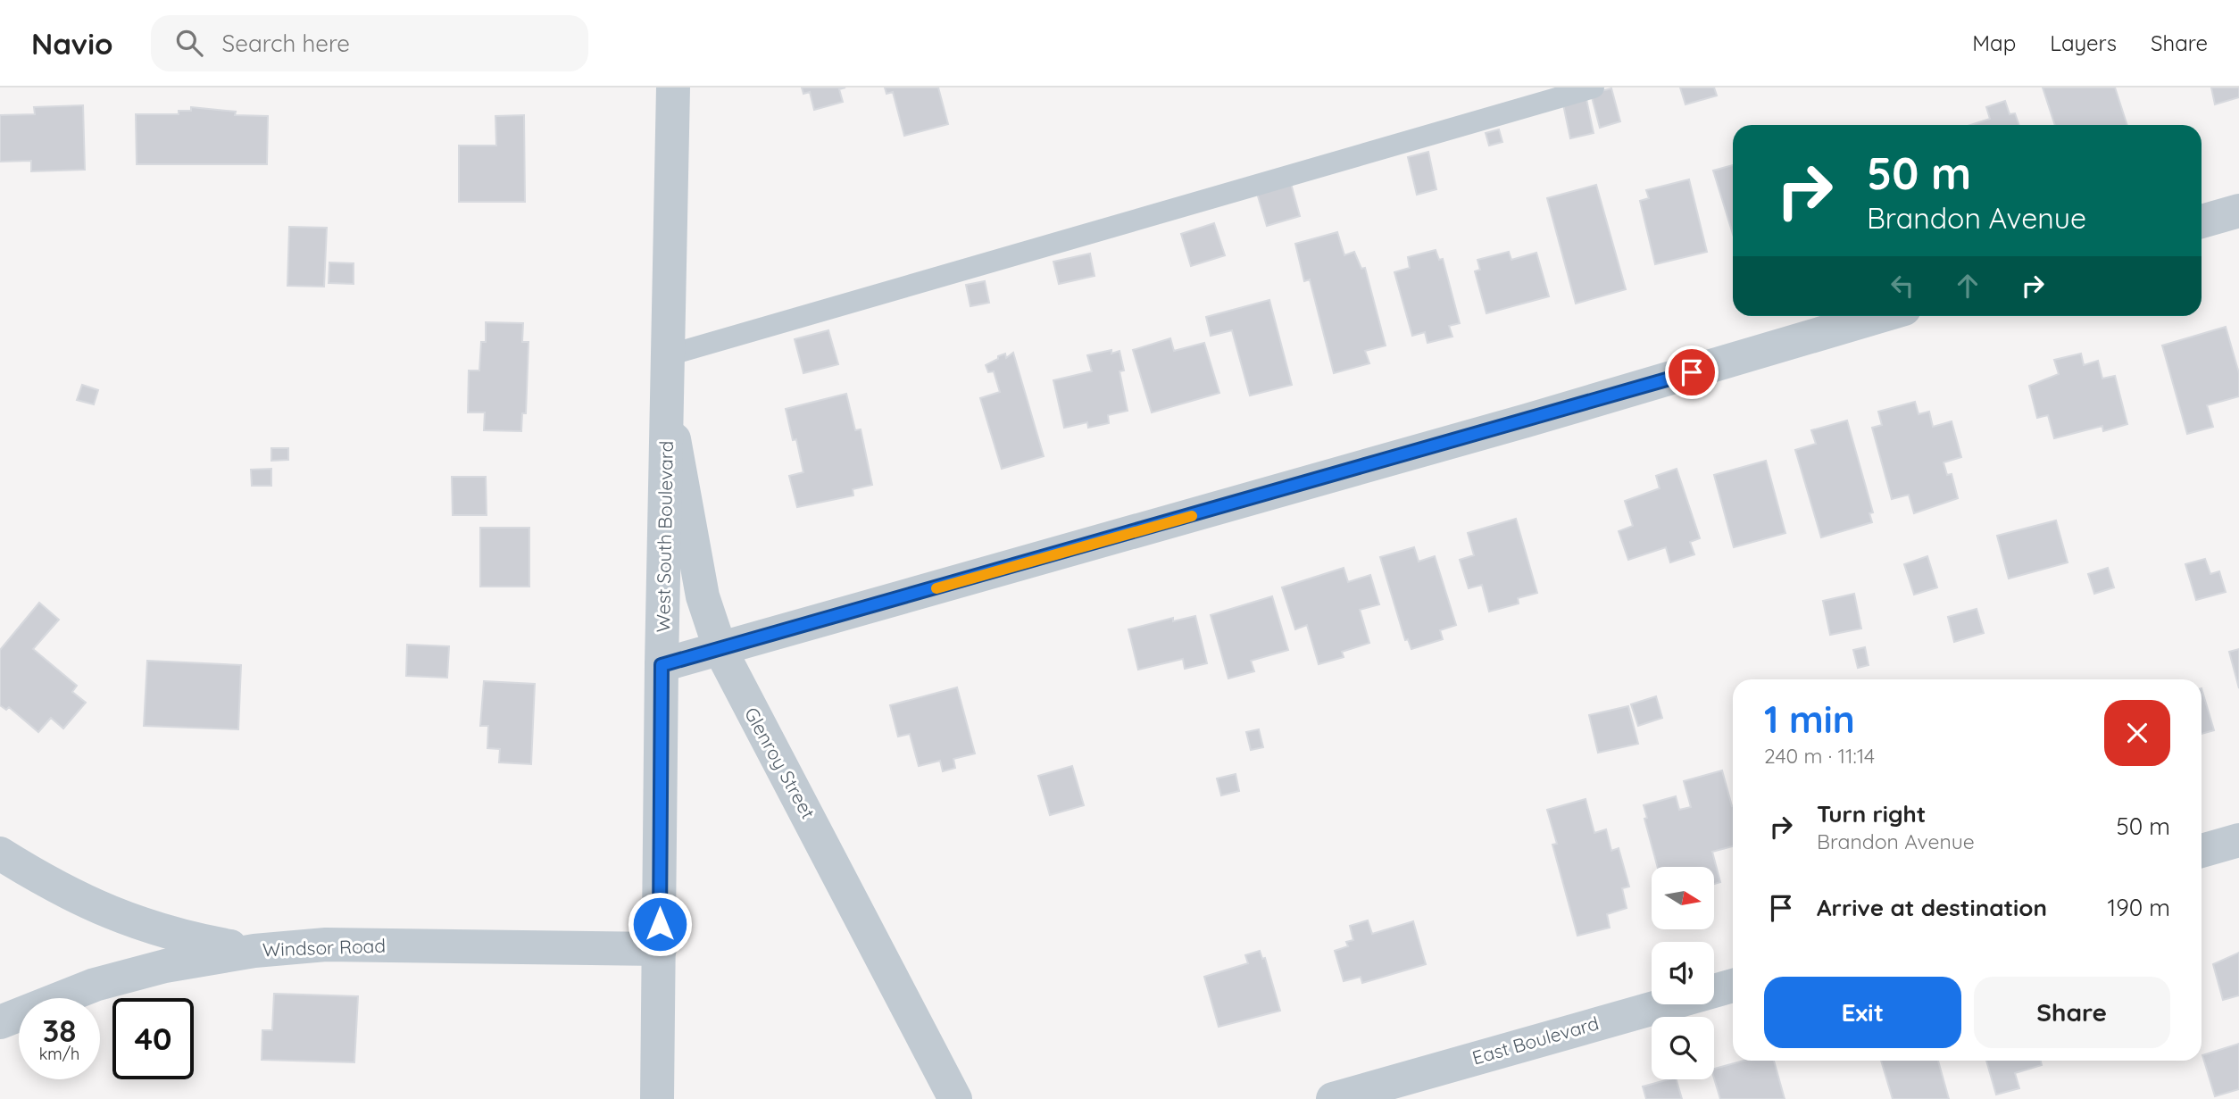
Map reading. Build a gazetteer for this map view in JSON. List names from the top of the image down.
{
  "streets": {
    "street": [
      "West South Boulevard",
      "Glenroy Street",
      "Windsor Road",
      "East Boulevard"
    ]
  },
  "crossings": [
    ["West South Boulevard", "Glenroy Street"],
    ["West South Boulevard", "Windsor Road"]
  ],
  "north": "right",
  "page": {
    "header": "Navio",
    "search": "Search here",
    "nav": ["Map", "Layers", "Share"],
    "turn": ["50 m", "Brandon Avenue"],
    "heading": ["1 min", "240 m · 11:14"],
    "list": [
      {
        "name": "Turn right",
        "note": "Brandon Avenue",
        "value": "50 m"
      },
      {
        "name": "Arrive at destination",
        "value": "190 m"
      }
    ],
    "buttons": ["Exit", "Share"],
    "speed": "38 km/h",
    "limit": "40"
  }
}
